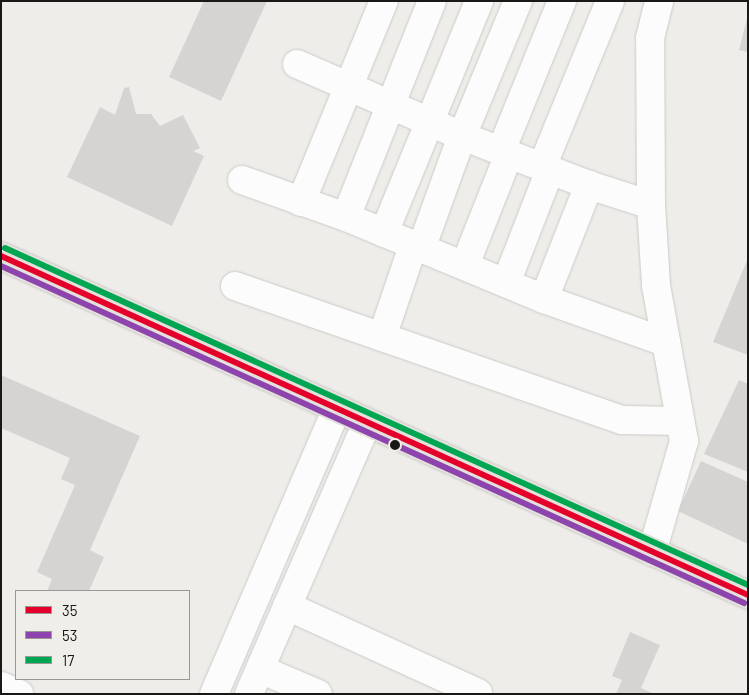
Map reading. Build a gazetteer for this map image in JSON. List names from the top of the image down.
{
  "lines": ["transit line 17", "transit line 35", "transit line 53"],
  "legend": ["35", "53", "17"]
}
